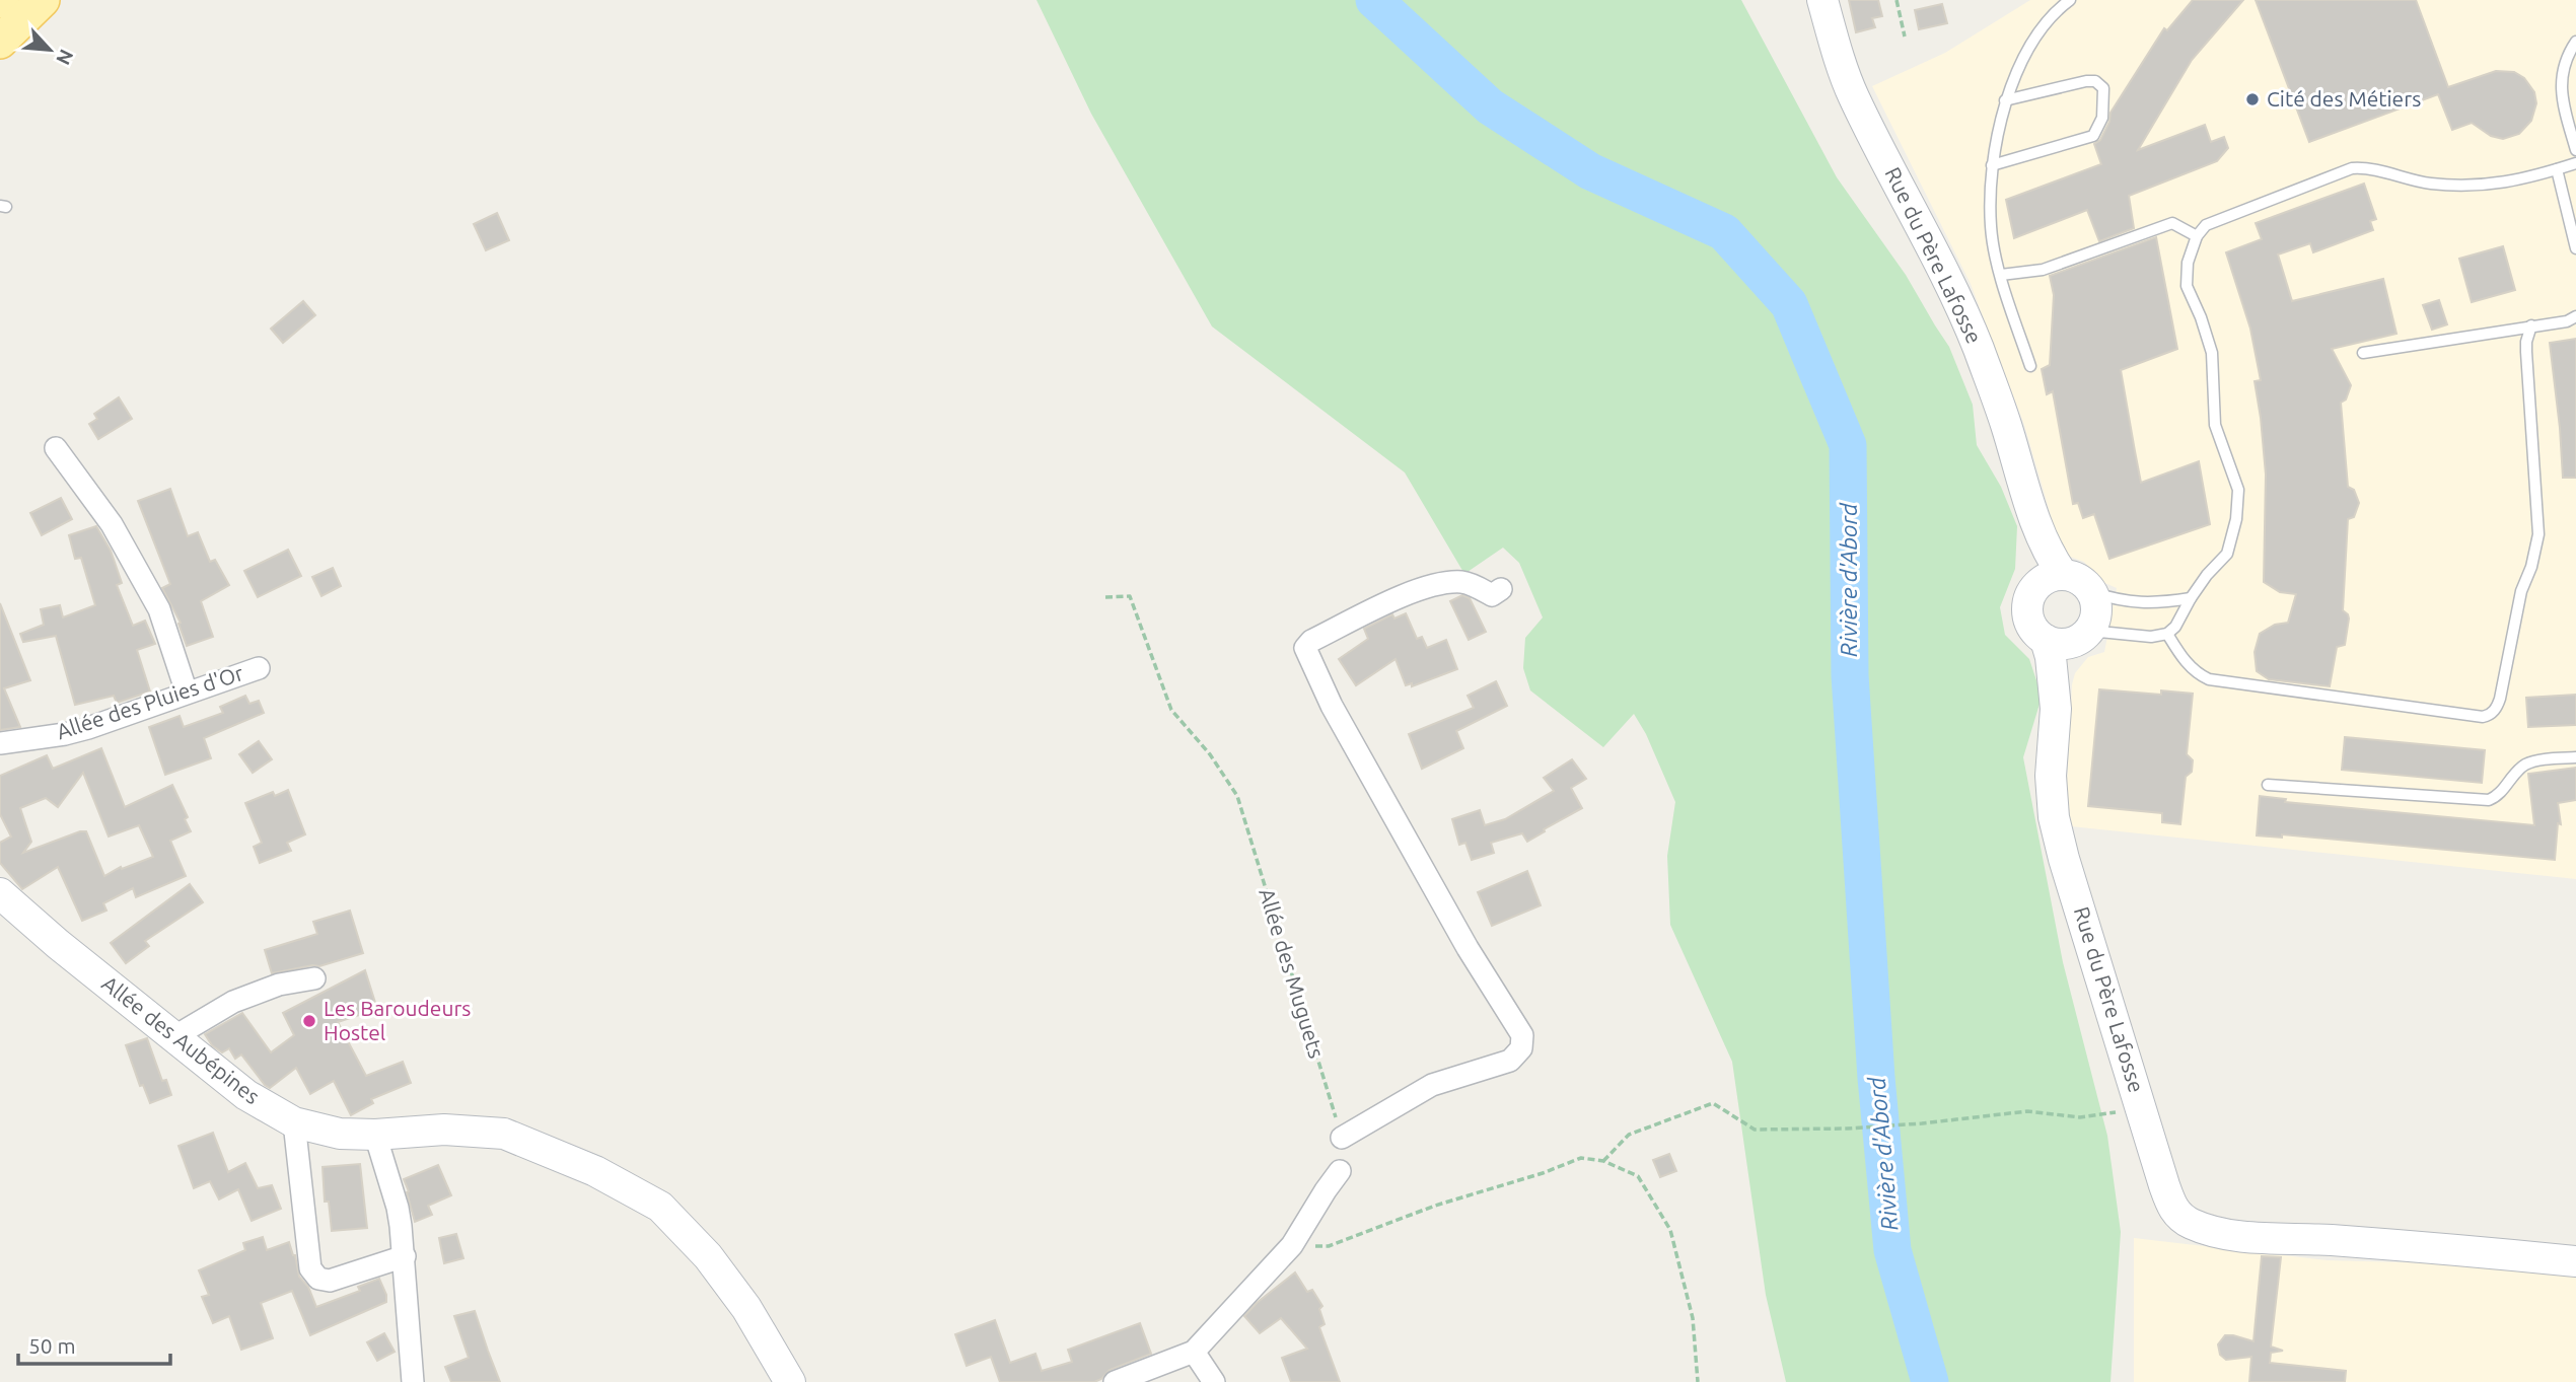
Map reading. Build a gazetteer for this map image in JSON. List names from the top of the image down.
{
  "streets": {
    "street": ["Rue du Père Lafosse", "Allée des Pluies d'Or", "Allée des Aubépines"],
    "path": ["Allée des Muguets"]
  },
  "water": ["Rivière d'Abord"],
  "places": ["Cité des Métiers", "Les Baroudeurs Hostel"],
  "scale_bar": "50 m",
  "north": "bottom right"
}
